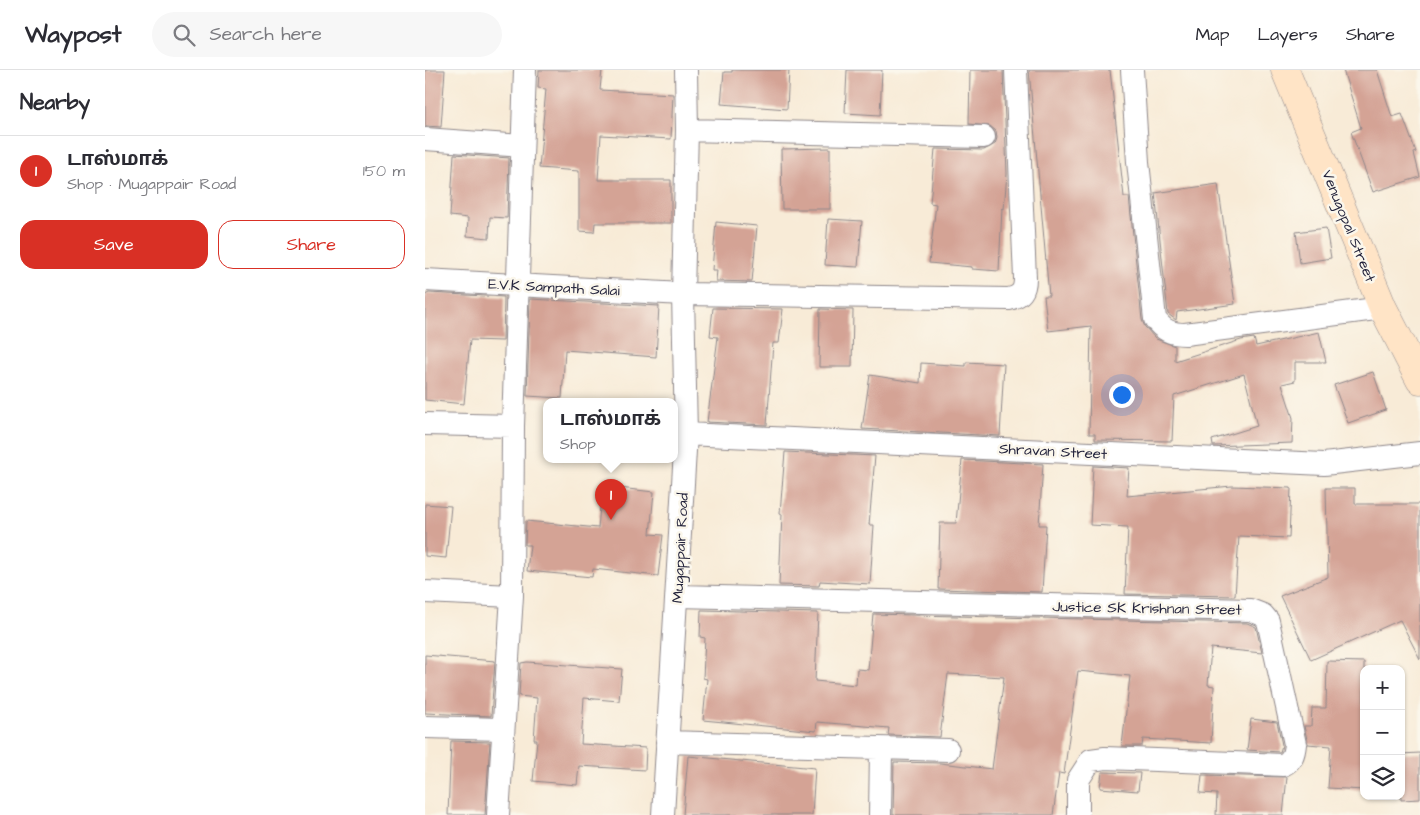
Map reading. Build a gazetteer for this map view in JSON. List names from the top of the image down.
{
  "streets": {
    "main road": ["Venugopal Street"],
    "street": [
      "E.V.K Sampath Salai",
      "Shravan Street",
      "Mugappair Road",
      "Justice SK Krishnan Street"
    ]
  },
  "crossings": [
    ["E.V.K Sampath Salai", "Mugappair Road"],
    ["Shravan Street", "Mugappair Road"],
    ["Mugappair Road", "Justice SK Krishnan Street"]
  ],
  "page": {
    "header": "Waypost",
    "search": "Search here",
    "nav": ["Map", "Layers", "Share"],
    "heading": "Nearby",
    "list": [
      {
        "mark": "1",
        "name": "டாஸ்மாக்",
        "note": "Shop · Mugappair Road",
        "value": "150 m"
      }
    ],
    "buttons": ["Save", "Share"],
    "popup": ["டாஸ்மாக்", "Shop"],
    "pins": "1",
    "map_buttons": ["+", "−"]
  }
}
